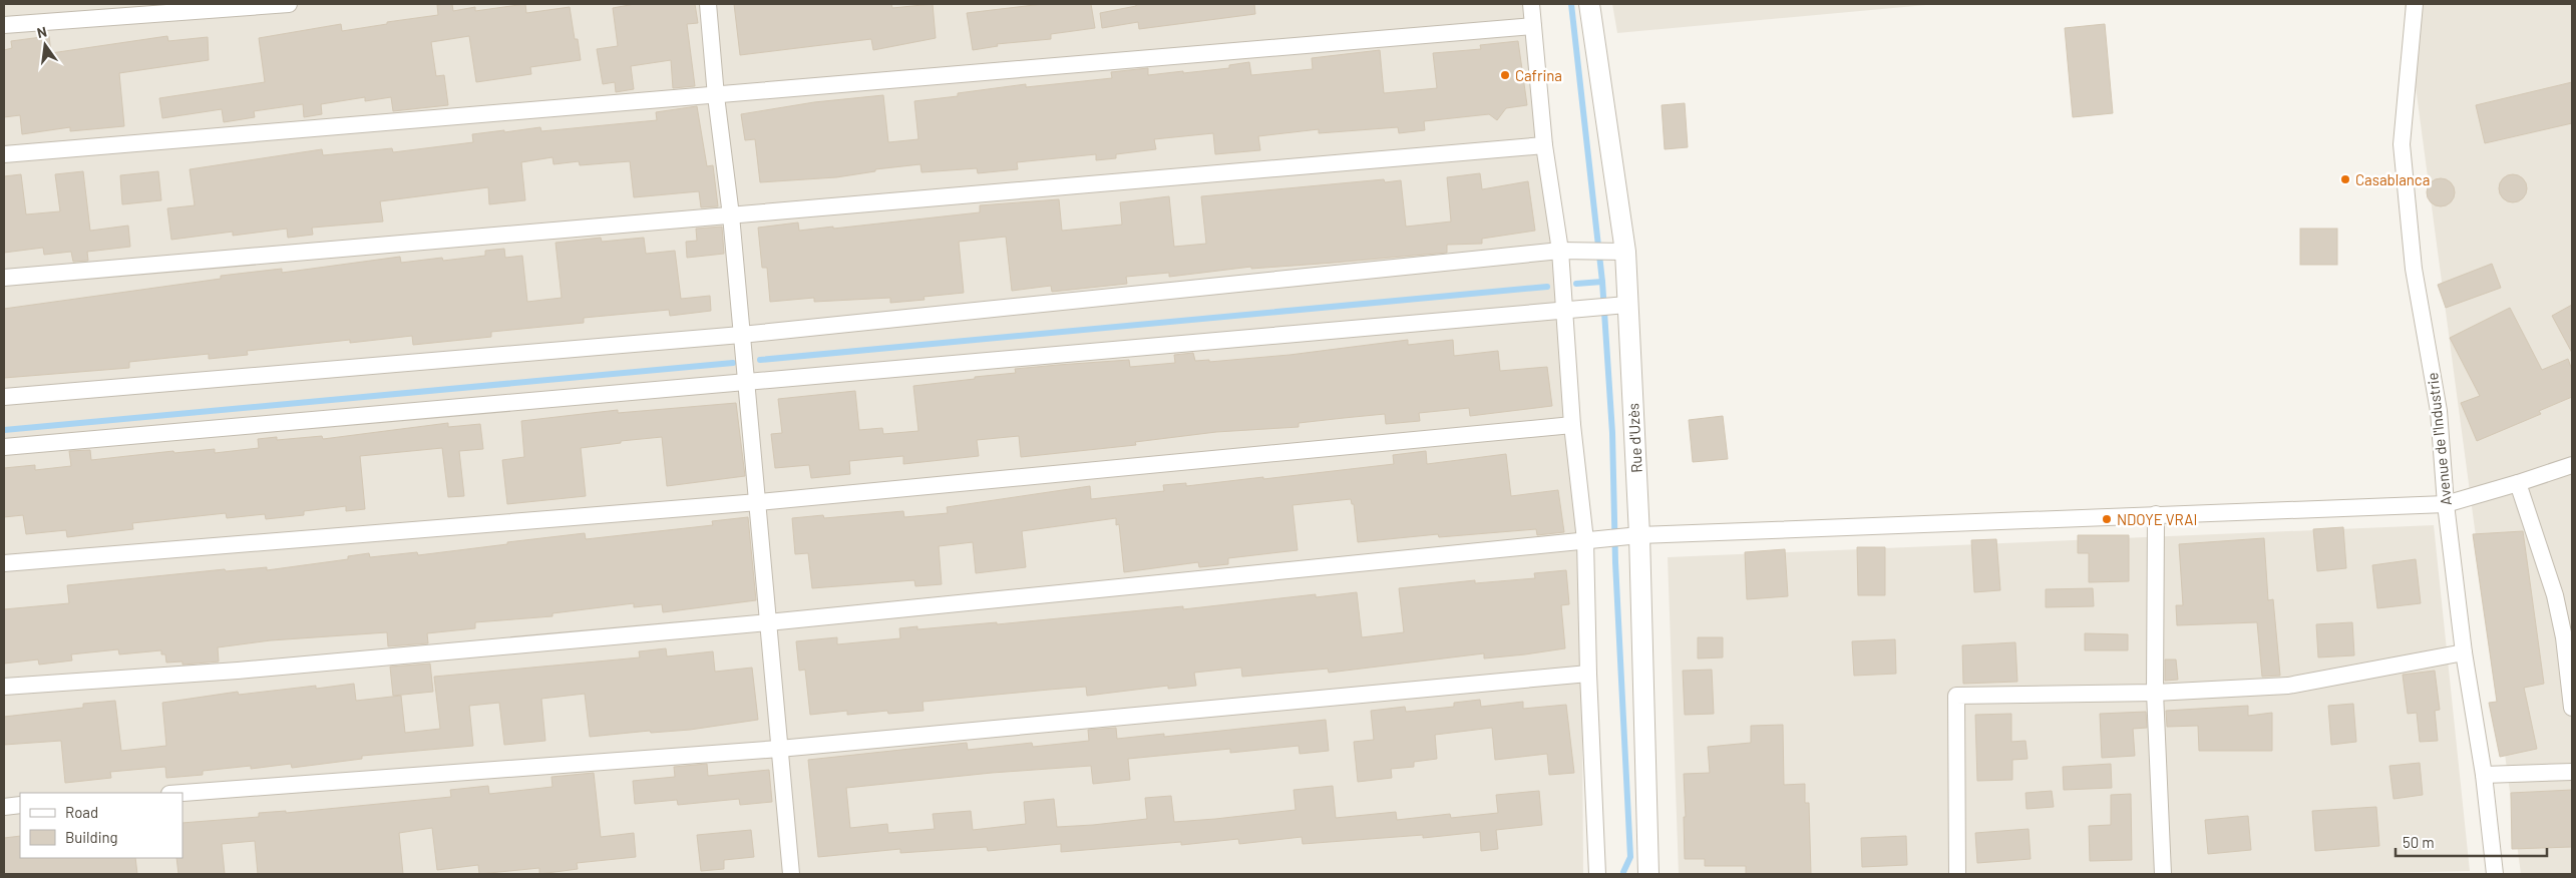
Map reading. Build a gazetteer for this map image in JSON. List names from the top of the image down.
{
  "streets": {
    "street": ["Rue d'Uzès", "Avenue de l'Industrie"]
  },
  "places": ["Cafrina", "Casablanca", "NDOYE VRAI"],
  "legend": ["Road", "Building"],
  "scale_bar": "50 m",
  "north": "top"
}
